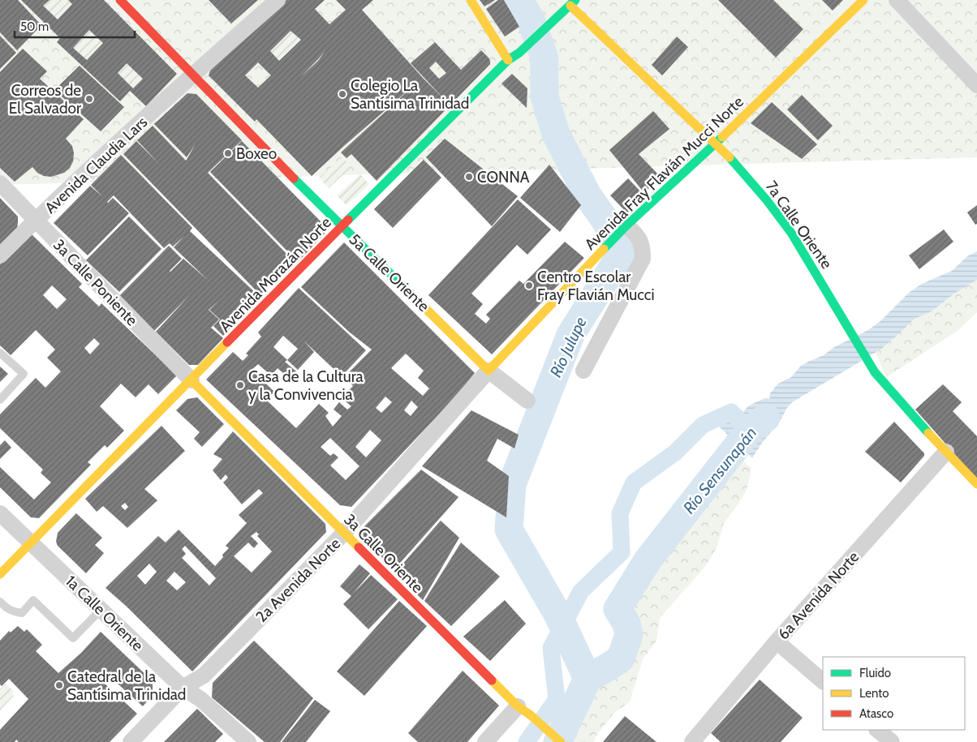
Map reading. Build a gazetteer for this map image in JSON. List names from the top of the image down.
{
  "streets": {
    "main road": [
      "Avenida Fray Flavián Mucci Norte",
      "7a Calle Oriente",
      "5a Calle Oriente",
      "Avenida Morazán Norte",
      "3a Calle Oriente"
    ],
    "street": [
      "Avenida Claudia Lars",
      "3a Calle Poniente",
      "2a Avenida Norte",
      "6a Avenida Norte",
      "1a Calle Oriente"
    ]
  },
  "crossings": [
    ["Avenida Claudia Lars", "5a Calle Oriente"],
    ["Avenida Claudia Lars", "3a Calle Poniente"],
    ["Avenida Fray Flavián Mucci Norte", "7a Calle Oriente"],
    ["Avenida Fray Flavián Mucci Norte", "5a Calle Oriente"],
    ["Avenida Fray Flavián Mucci Norte", "2a Avenida Norte"],
    ["7a Calle Oriente", "Avenida Morazán Norte"],
    ["7a Calle Oriente", "6a Avenida Norte"],
    ["5a Calle Oriente", "Avenida Morazán Norte"],
    ["5a Calle Oriente", "2a Avenida Norte"],
    ["Avenida Morazán Norte", "3a Calle Poniente"],
    ["Avenida Morazán Norte", "3a Calle Oriente"],
    ["Avenida Morazán Norte", "1a Calle Oriente"],
    ["3a Calle Poniente", "3a Calle Oriente"],
    ["3a Calle Oriente", "2a Avenida Norte"],
    ["2a Avenida Norte", "1a Calle Oriente"]
  ],
  "water": ["Río Julupe", "Río Sensunapán"],
  "places": [
    "Colegio La Santísima Trinidad",
    "Correos de El Salvador",
    "Boxeo",
    "CONNA",
    "Centro Escolar Fray Flavián Mucci",
    "Casa de la Cultura y la Convivencia",
    "Catedral de la Santísima Trinidad"
  ],
  "legend": ["Fluido", "Lento", "Atasco"],
  "scale_bar": "50 m"
}
